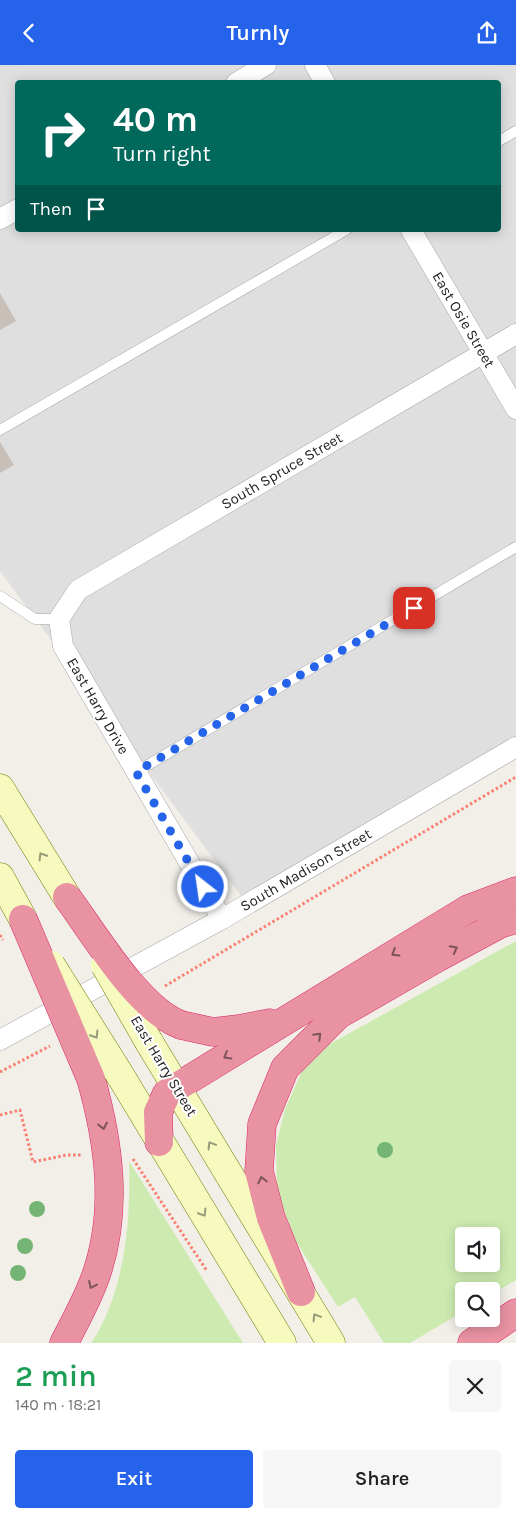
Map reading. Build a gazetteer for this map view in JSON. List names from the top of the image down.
{
  "streets": {
    "main road": ["East Harry Street"],
    "street": [
      "East Osie Street",
      "South Spruce Street",
      "East Harry Drive",
      "South Madison Street"
    ]
  },
  "crossings": [
    ["East Osie Street", "South Spruce Street"],
    ["South Spruce Street", "East Harry Drive"],
    ["East Harry Drive", "South Madison Street"]
  ],
  "page": {
    "header": "Turnly",
    "turn": ["40 m", "Turn right"],
    "then": "Then",
    "heading": ["2 min", "140 m · 18:21"],
    "buttons": ["Exit", "Share"]
  }
}
